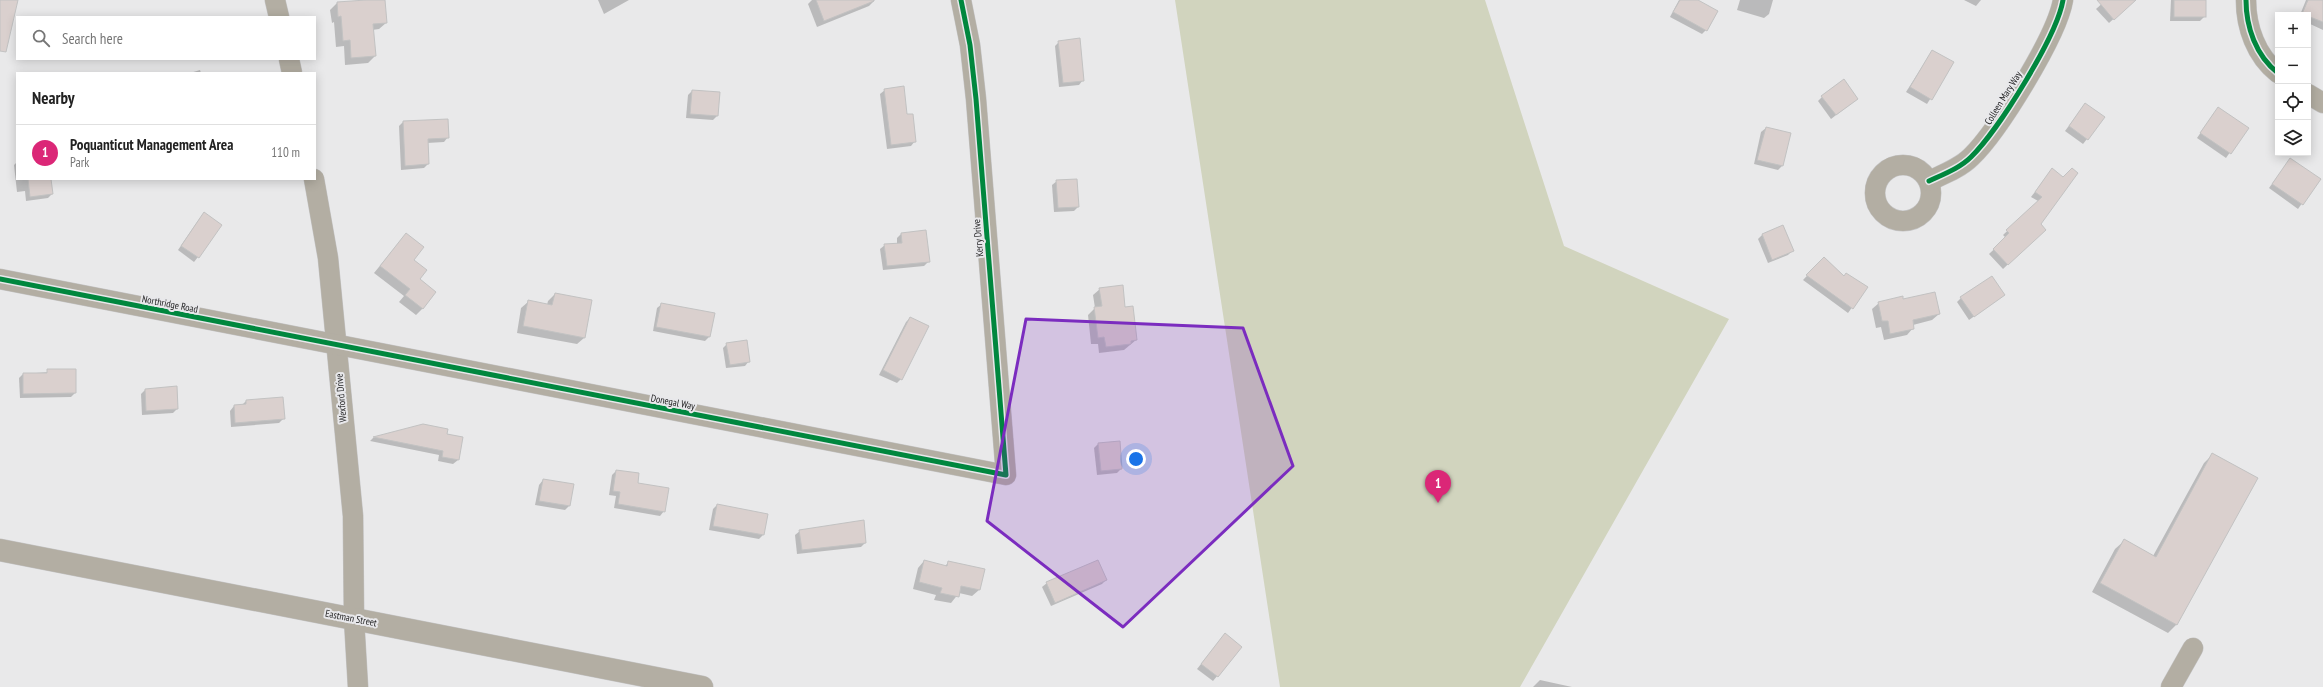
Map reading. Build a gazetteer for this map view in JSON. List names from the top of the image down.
{
  "streets": {
    "main road": ["Eastman Street"],
    "street": [
      "Colleen Mary Way",
      "Kerry Drive",
      "Northridge Road",
      "Wexford Drive",
      "Donegal Way"
    ]
  },
  "crossings": [
    ["Kerry Drive", "Donegal Way"],
    ["Northridge Road", "Wexford Drive"],
    ["Northridge Road", "Donegal Way"],
    ["Wexford Drive", "Donegal Way"],
    ["Wexford Drive", "Eastman Street"]
  ],
  "page": {
    "map_buttons": ["+", "−"],
    "search": "Search here",
    "heading": "Nearby",
    "list": [
      {
        "mark": "1",
        "name": "Poquanticut Management Area",
        "note": "Park",
        "value": "110 m"
      }
    ],
    "pins": "1"
  }
}
